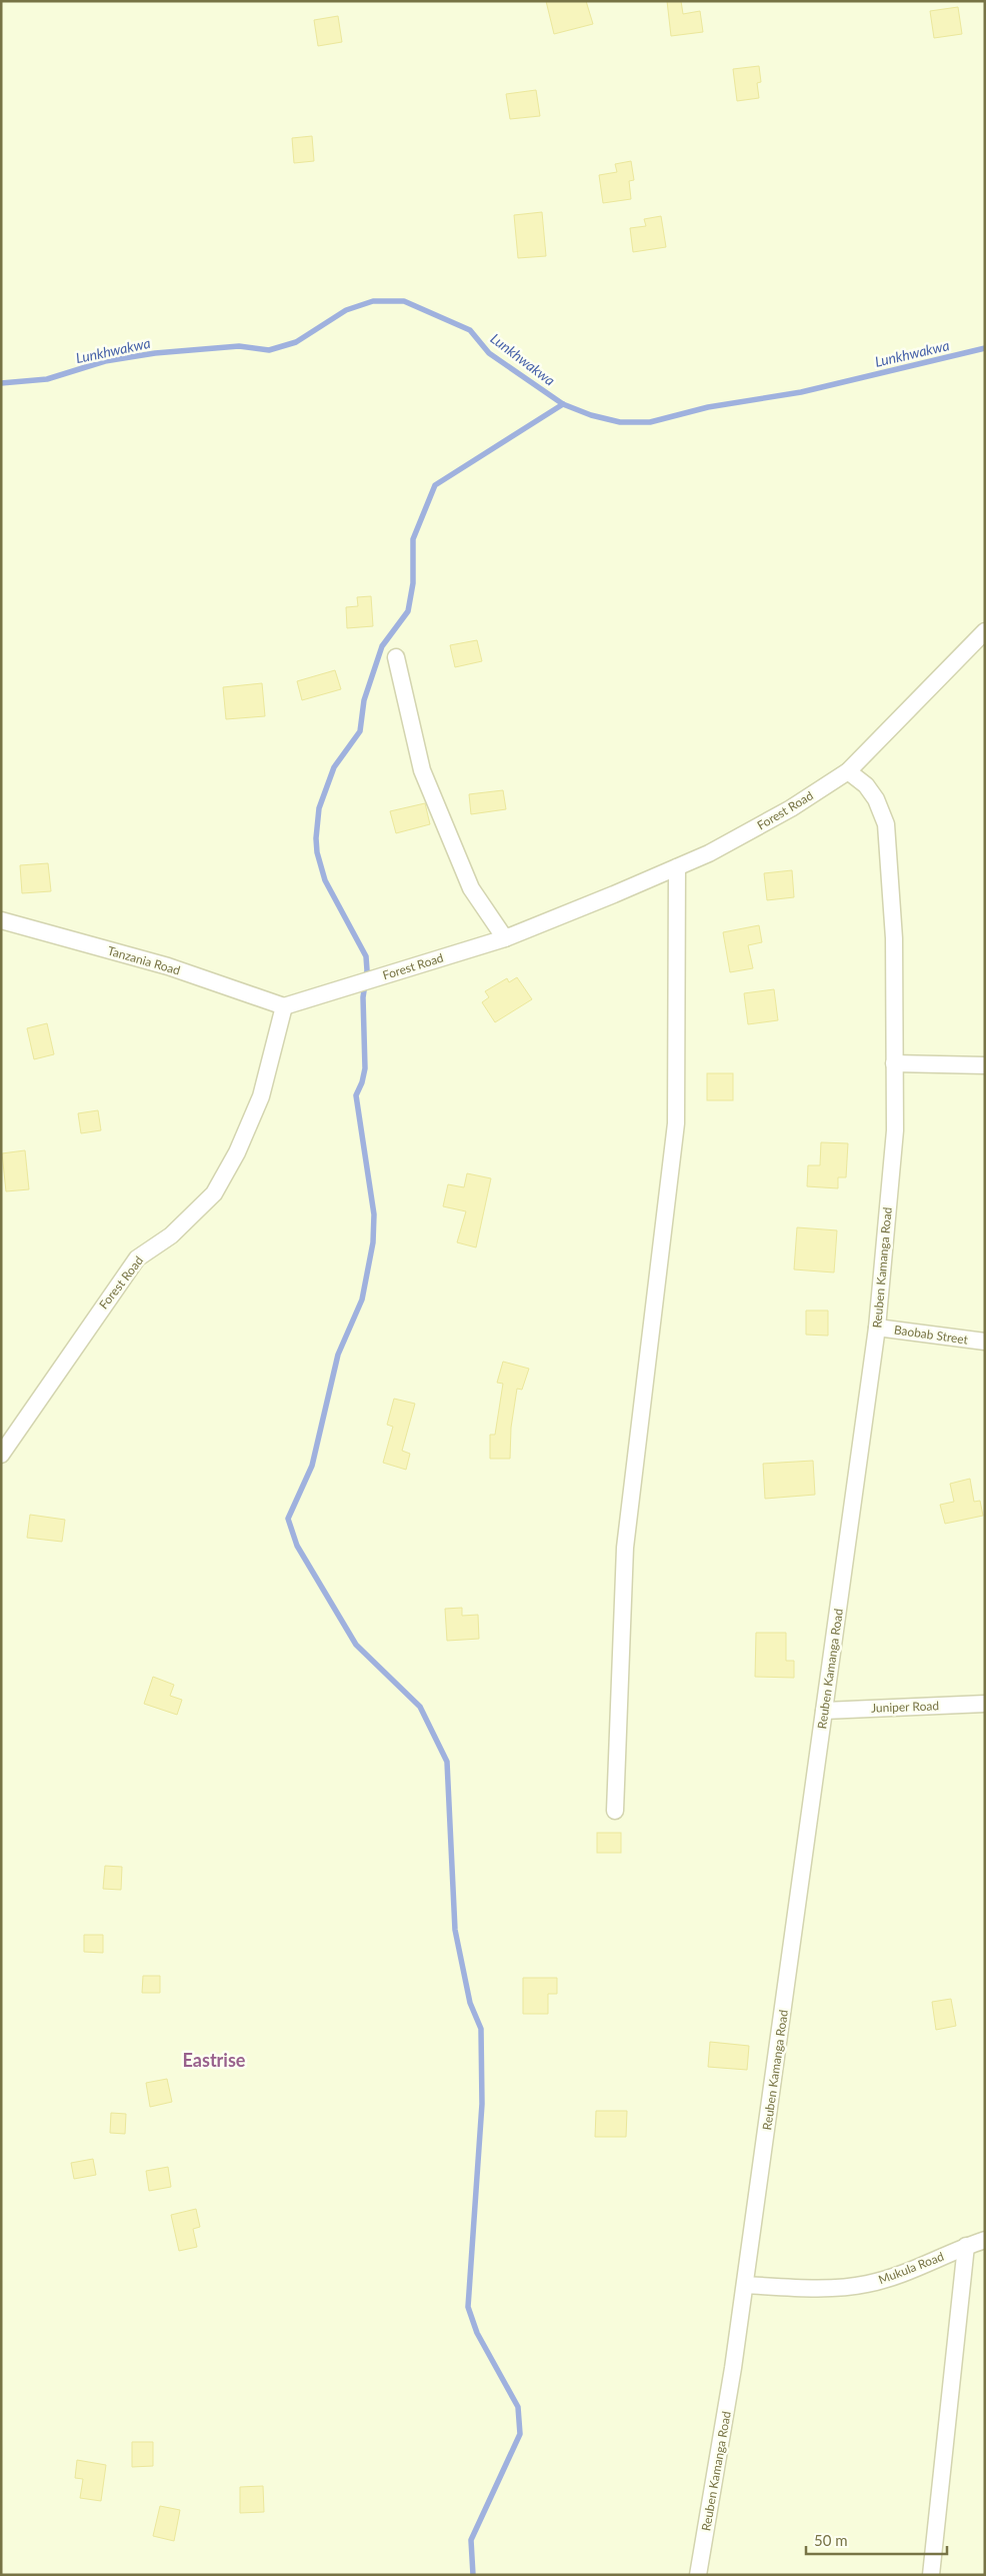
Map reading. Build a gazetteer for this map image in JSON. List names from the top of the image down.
{
  "streets": {
    "street": [
      "Forest Road",
      "Tanzania Road",
      "Reuben Kamanga Road",
      "Baobab Street",
      "Juniper Road",
      "Mukula Road"
    ]
  },
  "crossings": [
    ["Forest Road", "Tanzania Road"],
    ["Forest Road", "Reuben Kamanga Road"],
    ["Reuben Kamanga Road", "Baobab Street"],
    ["Reuben Kamanga Road", "Juniper Road"],
    ["Reuben Kamanga Road", "Mukula Road"]
  ],
  "districts": ["Eastrise"],
  "water": ["Lunkhwakwa"],
  "scale_bar": "50 m"
}
